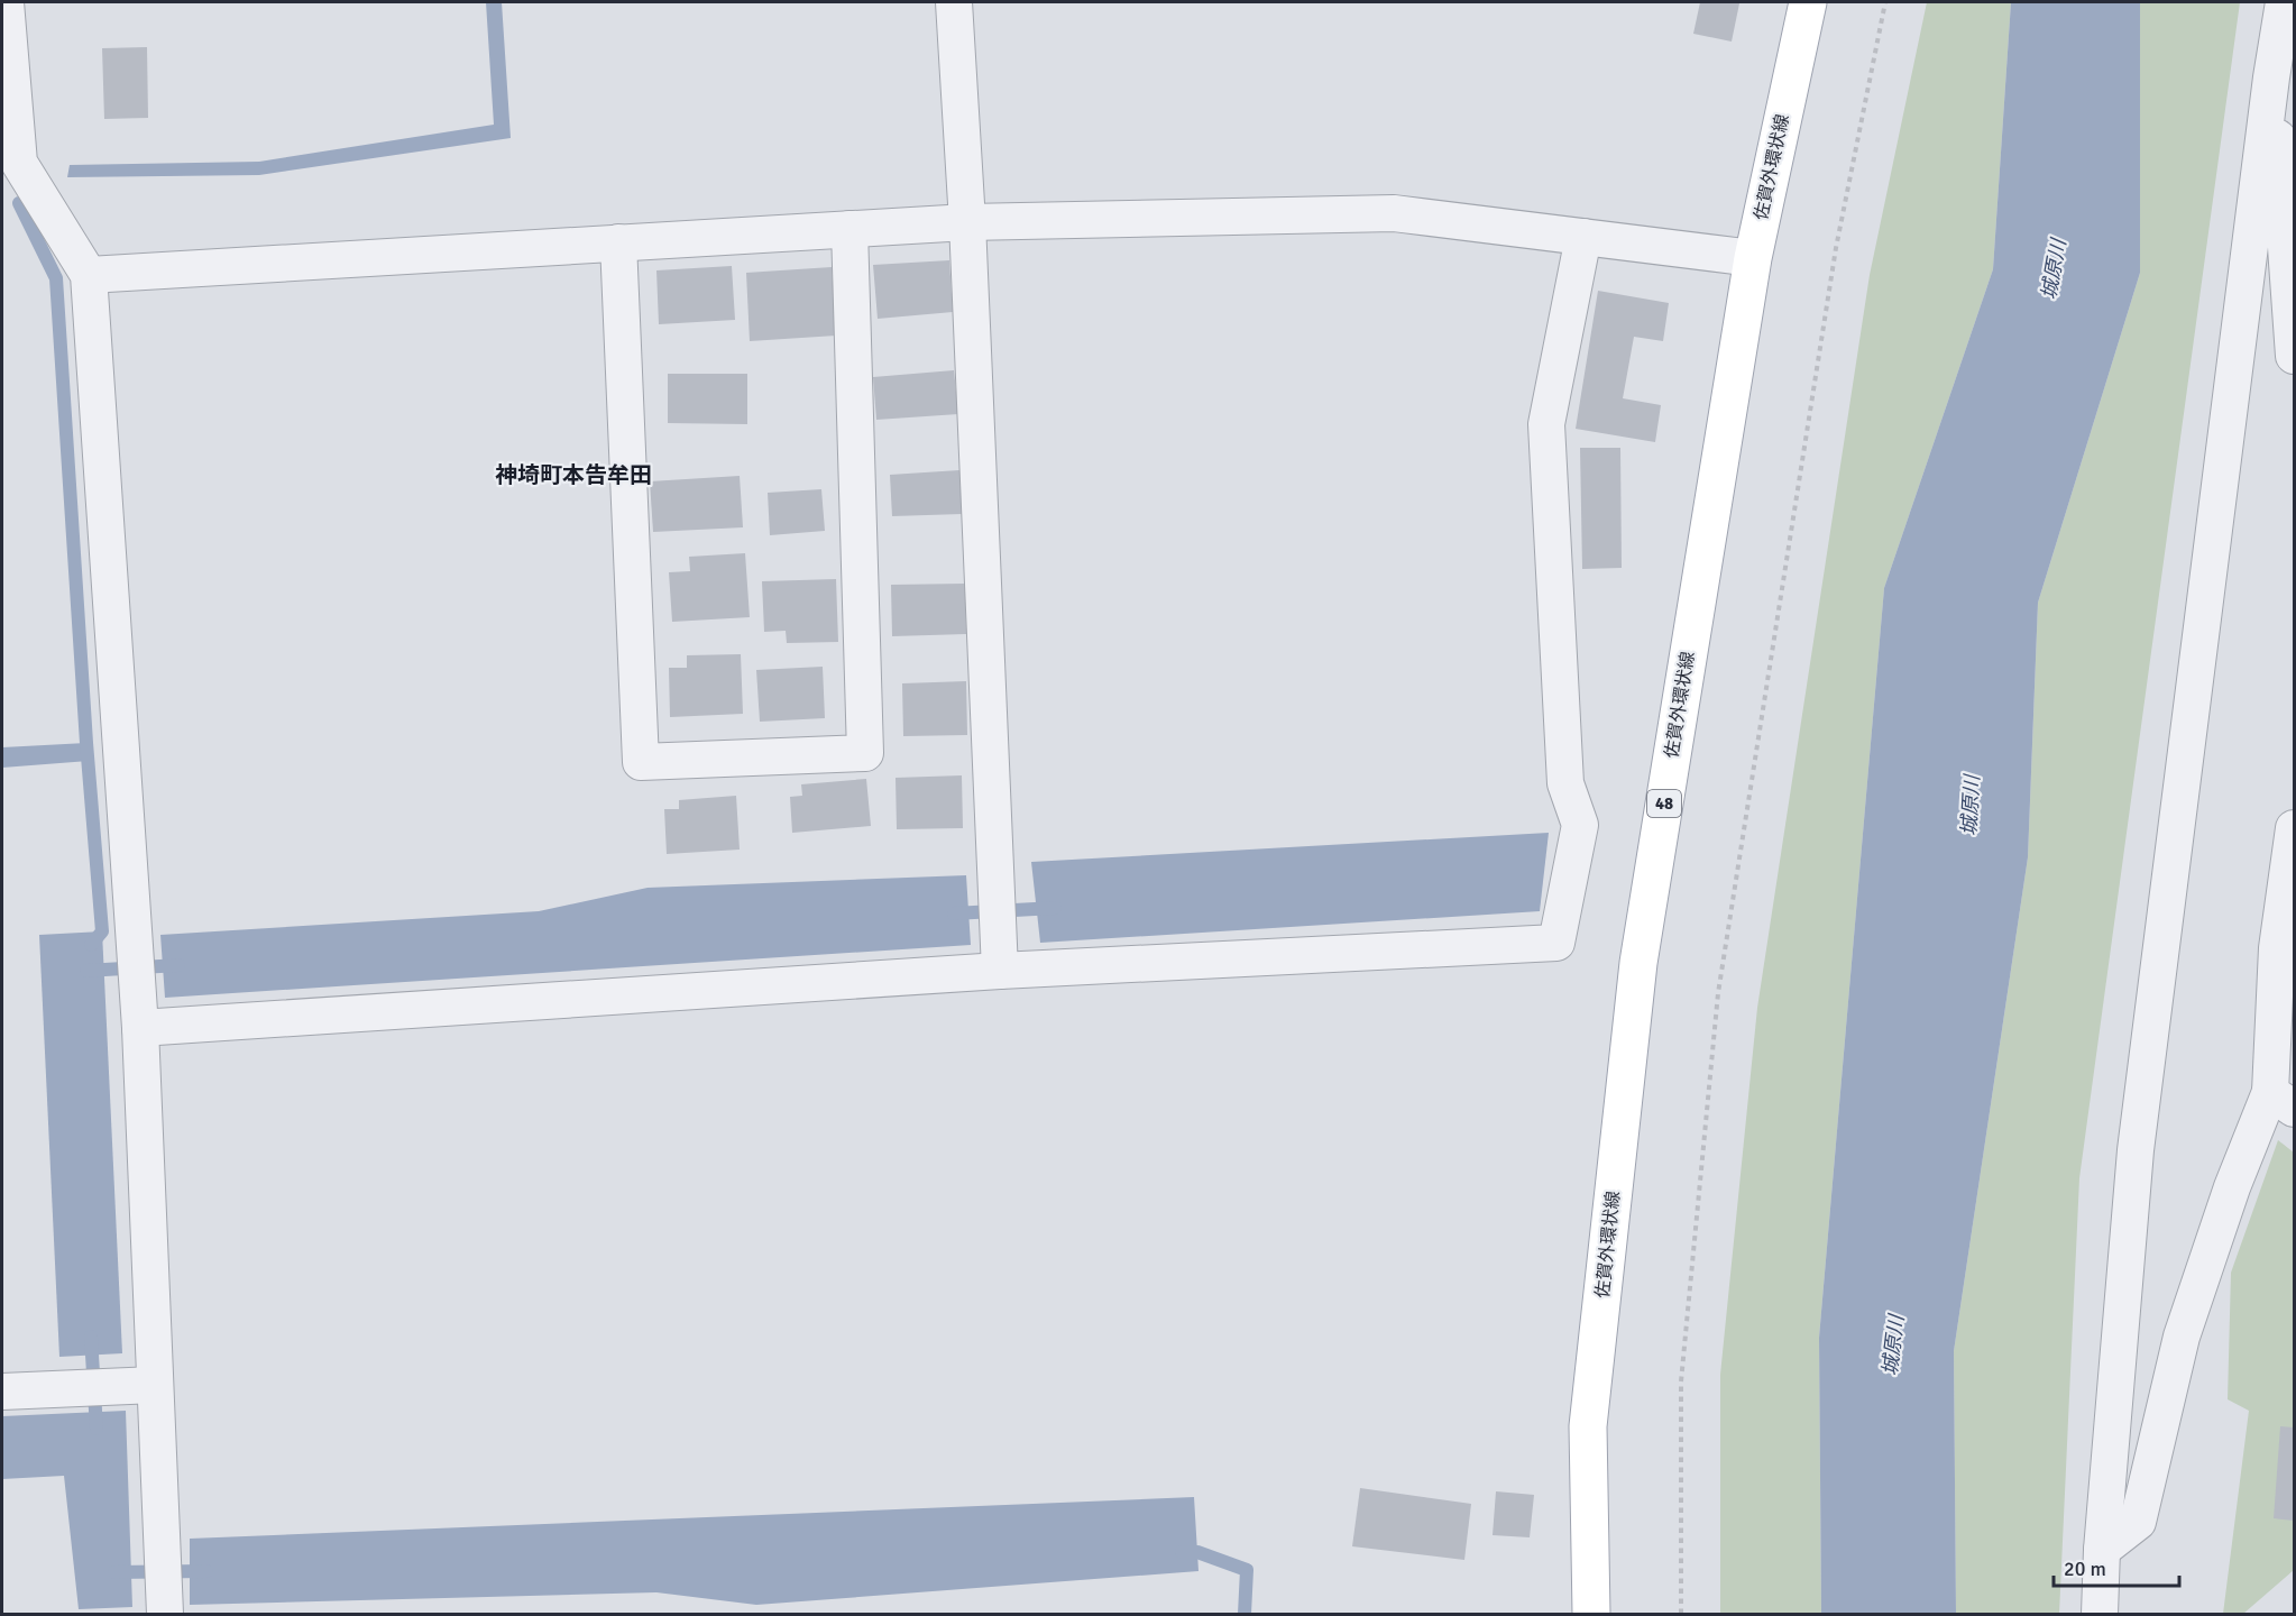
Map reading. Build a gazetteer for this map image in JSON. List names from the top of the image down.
{
  "streets": {
    "main road": ["佐賀外環状線", "48"]
  },
  "districts": ["神埼町本告牟田"],
  "water": ["城原川"],
  "scale_bar": "20 m"
}
